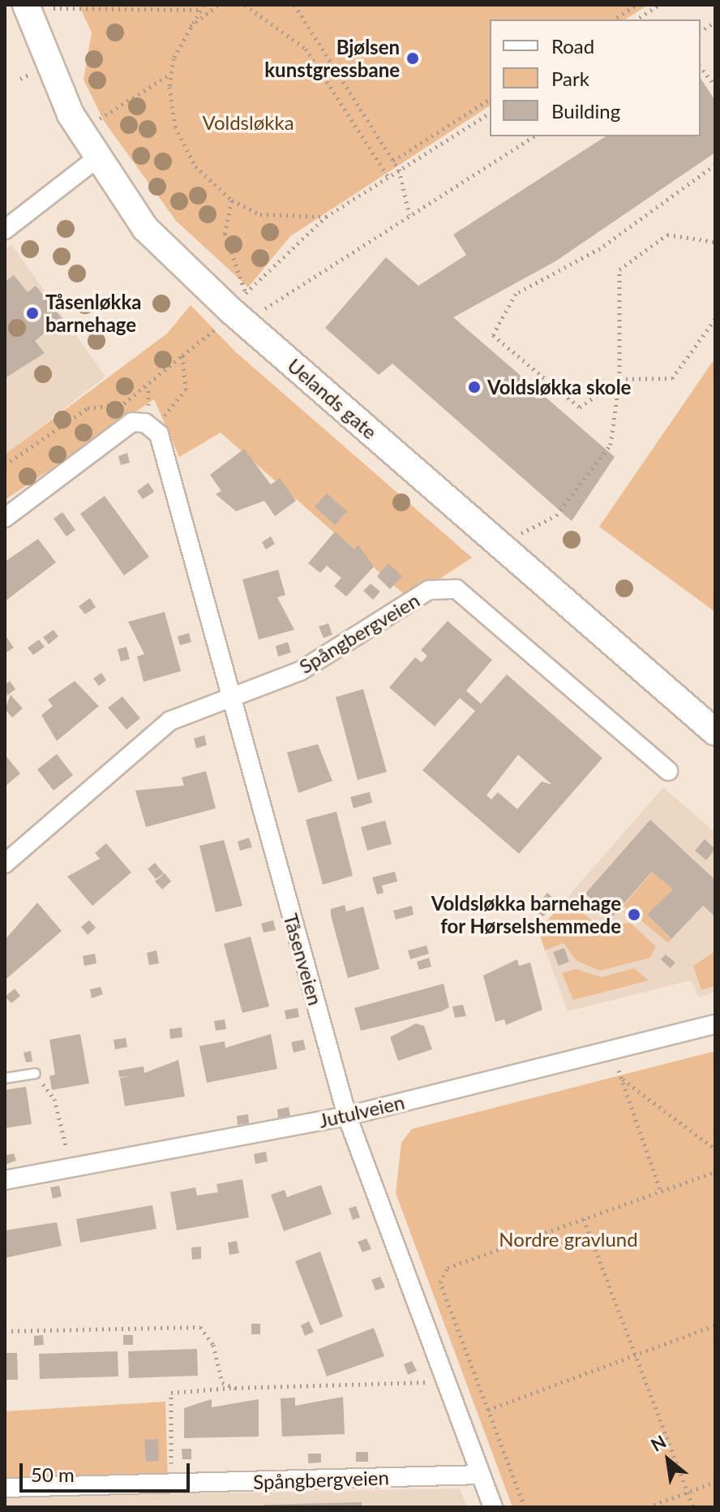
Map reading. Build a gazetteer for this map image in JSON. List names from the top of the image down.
{
  "streets": {
    "street": [
      "Uelands gate",
      "Spångbergveien",
      "Tåsenveien",
      "Jutulveien"
    ]
  },
  "crossings": [
    ["Spångbergveien", "Tåsenveien"],
    ["Tåsenveien", "Jutulveien"]
  ],
  "parks": ["Voldsløkka", "Nordre gravlund"],
  "places": [
    "Bjølsen kunstgressbane",
    "Tåsenløkka barnehage",
    "Voldsløkka skole",
    "Voldsløkka barnehage for Hørselshemmede"
  ],
  "legend": ["Road", "Park", "Building"],
  "scale_bar": "50 m",
  "north": "top left"
}
